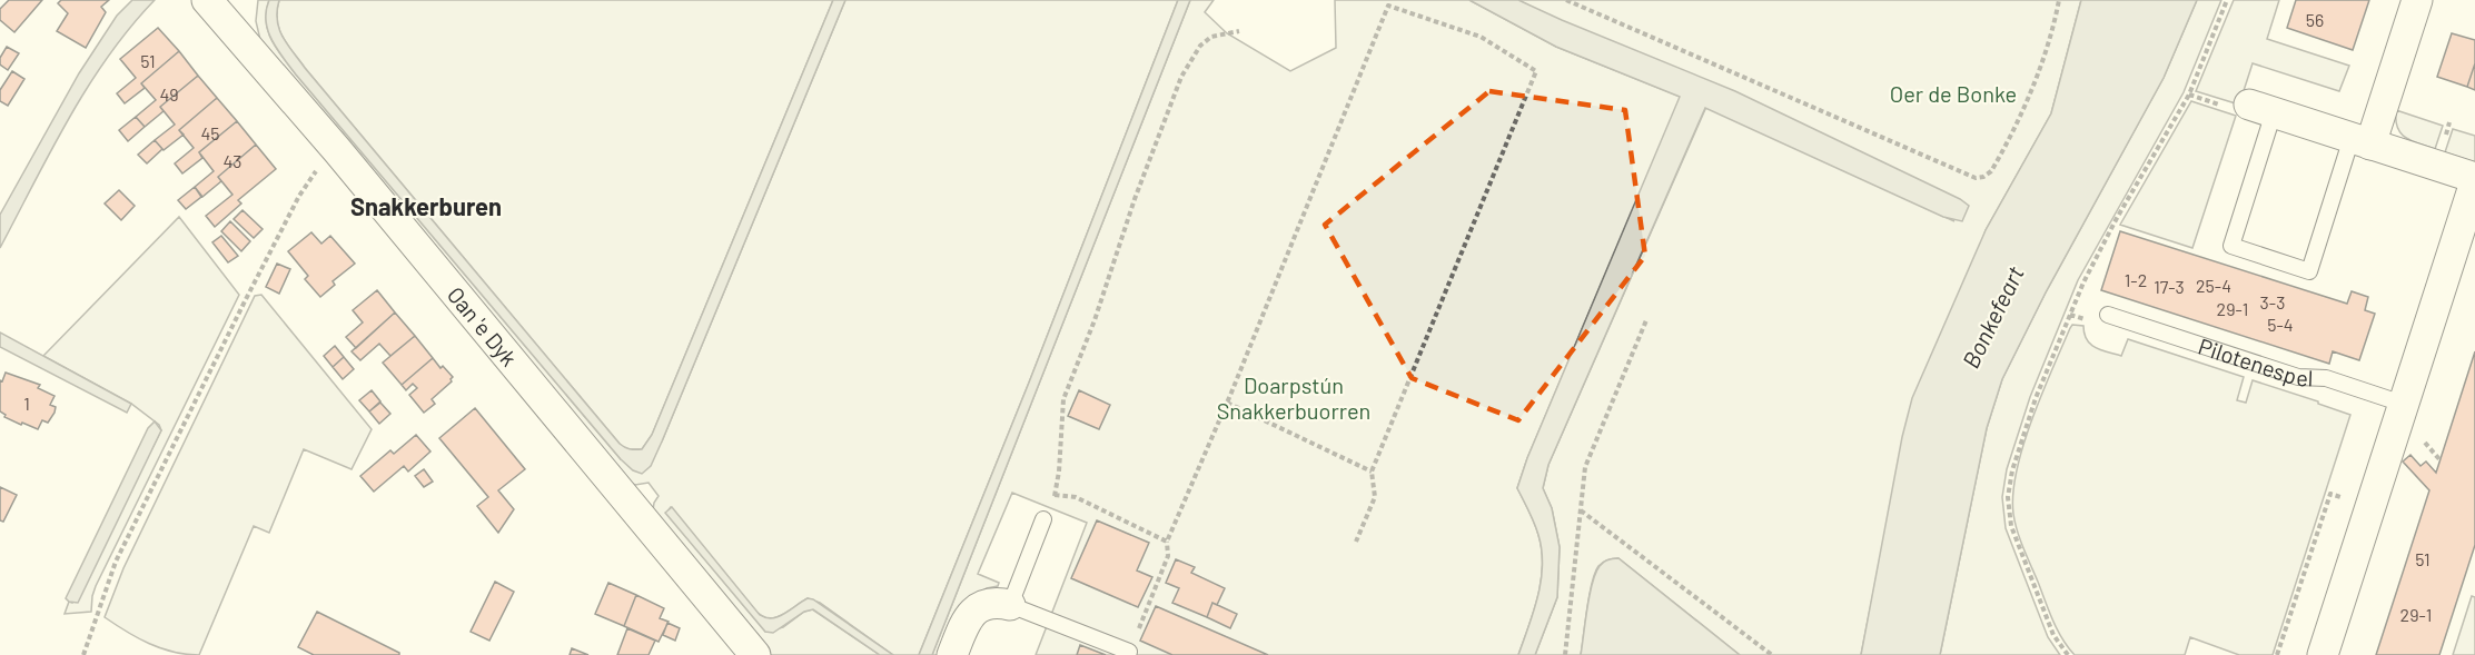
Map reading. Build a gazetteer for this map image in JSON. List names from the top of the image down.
{
  "streets": {
    "street": ["Oan 'e Dyk"],
    "lane": ["Pilotenespel"]
  },
  "districts": ["Snakkerburen"],
  "water": ["Bonkefeart"],
  "parks": ["Oer de Bonke", "Doarpstún Snakkerbuorren"],
  "house_numbers": [
    "56",
    "51",
    "49",
    "45",
    "43",
    "1-2",
    "25-4",
    "17-3",
    "3-3",
    "29-1",
    "5-4",
    "1",
    "51",
    "29-1"
  ]
}
